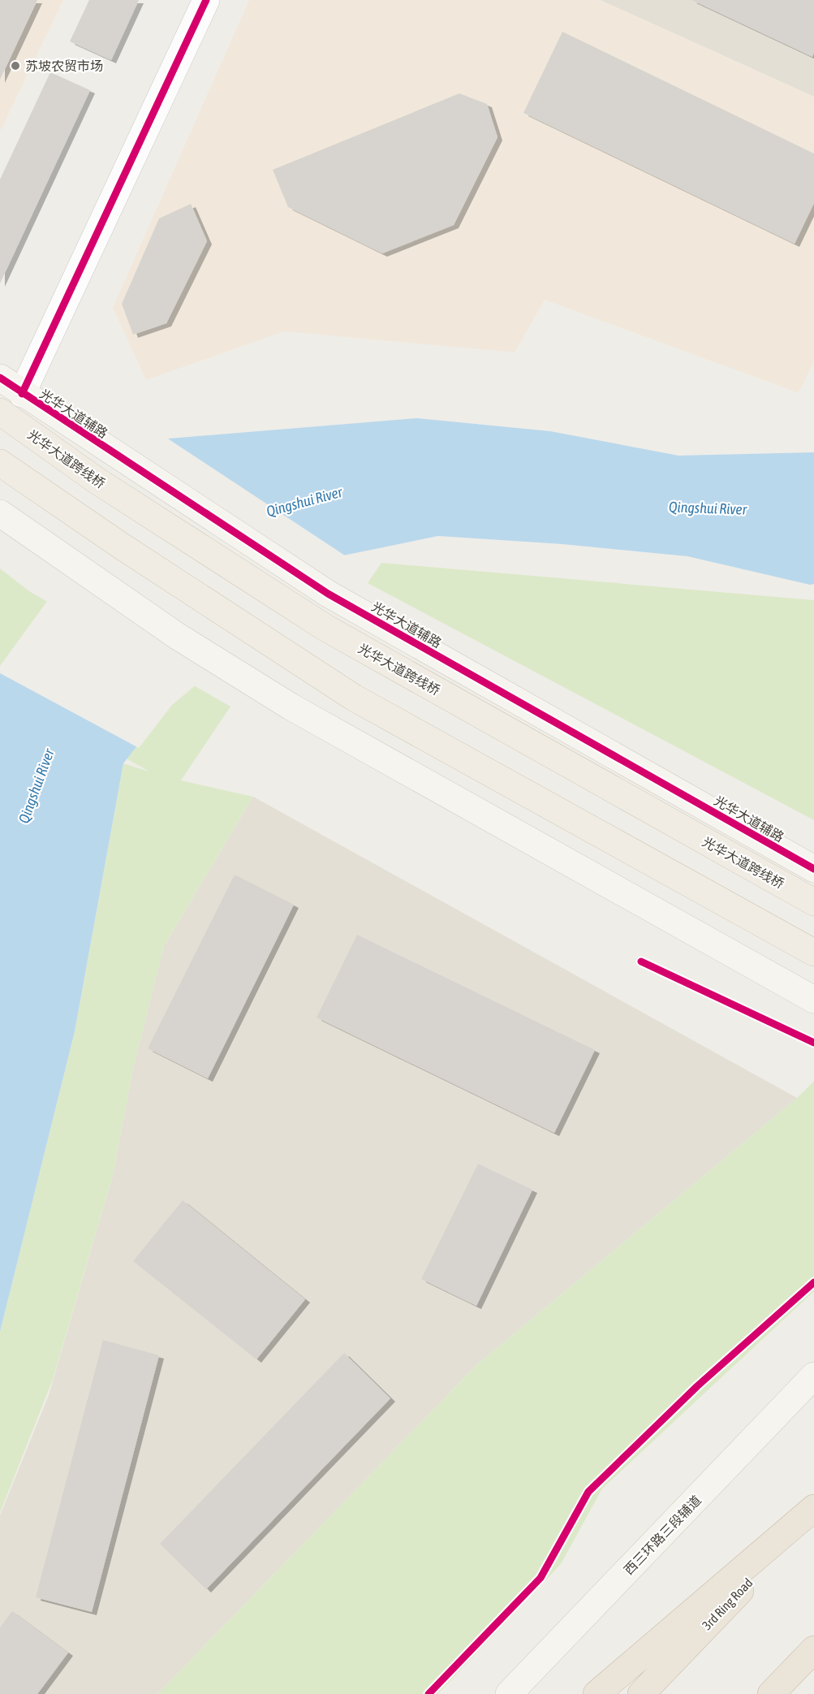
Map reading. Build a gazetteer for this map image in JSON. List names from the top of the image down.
{
  "streets": {
    "highway": ["3rd Ring Road"],
    "main road": ["光华大道跨线桥"],
    "street": ["光华大道辅路", "西三环路三段辅道"]
  },
  "water": ["Qingshui River"],
  "places": ["苏坡农贸市场"]
}
